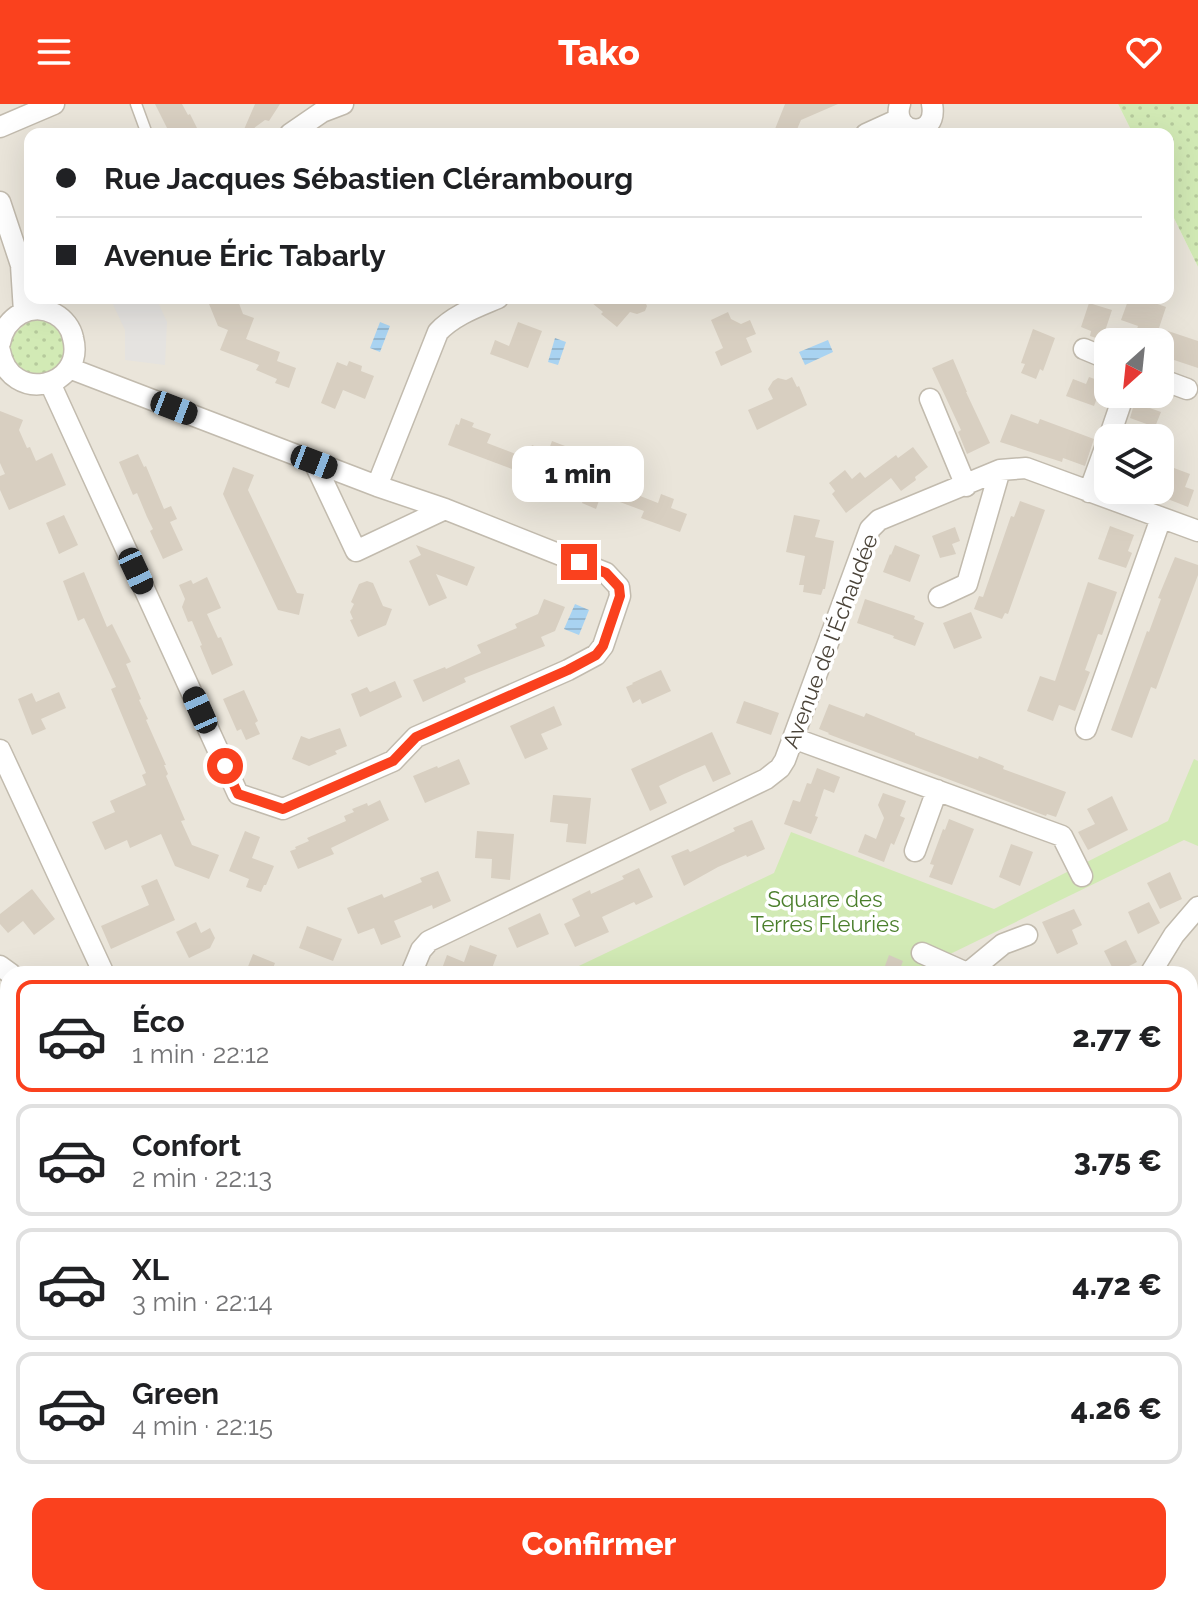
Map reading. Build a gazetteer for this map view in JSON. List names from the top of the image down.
{
  "streets": {
    "street": ["Avenue de l'Échaudée"]
  },
  "parks": ["Square des Terres Fleuries"],
  "north": "bottom left",
  "page": {
    "header": "Tako",
    "banner": ["Rue Jacques Sébastien Clérambourg", "Avenue Éric Tabarly"],
    "bubble": "1 min",
    "list": [
      {
        "name": "Éco",
        "note": "1 min · 22:12",
        "value": "2.77 €"
      },
      {
        "name": "Confort",
        "note": "2 min · 22:13",
        "value": "3.75 €"
      },
      {
        "name": "XL",
        "note": "3 min · 22:14",
        "value": "4.72 €"
      },
      {
        "name": "Green",
        "note": "4 min · 22:15",
        "value": "4.26 €"
      }
    ],
    "buttons": "Confirmer"
  }
}
